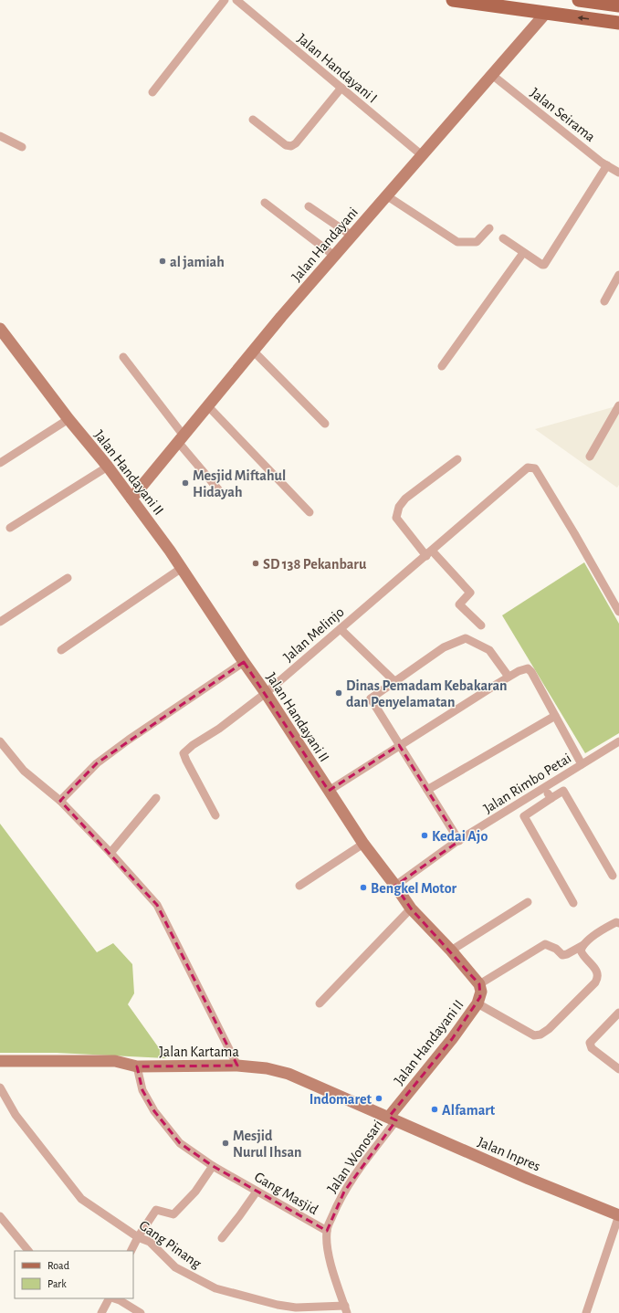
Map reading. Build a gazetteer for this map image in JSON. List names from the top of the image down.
{
  "streets": {
    "street": [
      "Jalan Handayani I",
      "Jalan Seirama",
      "Jalan Handayani",
      "Jalan Handayani II",
      "Jalan Melinjo",
      "Jalan Rimbo Petai",
      "Jalan Kartama",
      "Jalan Inpres",
      "Jalan Wonosari",
      "Gang Masjid",
      "Gang Pinang"
    ]
  },
  "crossings": [
    ["Jalan Handayani I", "Jalan Handayani"],
    ["Jalan Seirama", "Jalan Handayani"],
    ["Jalan Handayani", "Jalan Handayani II"],
    ["Jalan Handayani II", "Jalan Melinjo"],
    ["Jalan Handayani II", "Jalan Rimbo Petai"],
    ["Jalan Handayani II", "Jalan Kartama"],
    ["Jalan Handayani II", "Jalan Inpres"],
    ["Jalan Handayani II", "Jalan Wonosari"],
    ["Jalan Kartama", "Jalan Inpres"],
    ["Jalan Kartama", "Jalan Wonosari"],
    ["Jalan Kartama", "Gang Masjid"],
    ["Jalan Inpres", "Jalan Wonosari"],
    ["Jalan Wonosari", "Gang Masjid"],
    ["Jalan Wonosari", "Gang Pinang"]
  ],
  "places": [
    "al jamiah",
    "Mesjid Miftahul Hidayah",
    "SD 138 Pekanbaru",
    "Dinas Pemadam Kebakaran dan Penyelamatan",
    "Kedai Ajo",
    "Bengkel Motor",
    "Indomaret",
    "Alfamart",
    "Mesjid Nurul Ihsan"
  ],
  "legend": ["Road", "Park"]
}
